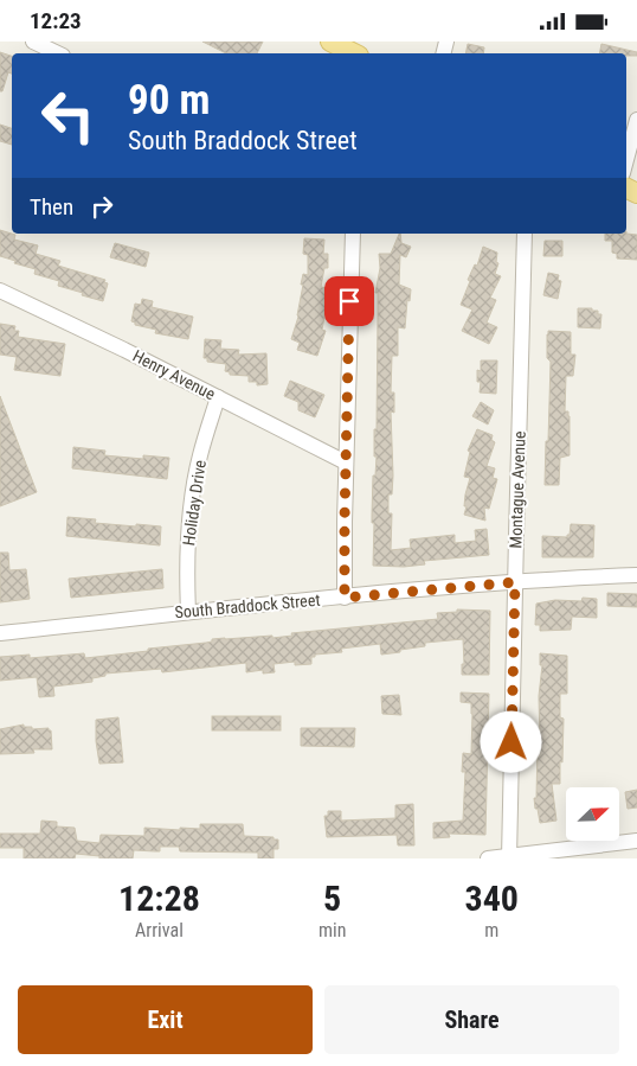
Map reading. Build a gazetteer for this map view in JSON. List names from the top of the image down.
{
  "streets": {
    "street": [
      "Henry Avenue",
      "Montague Avenue",
      "Holiday Drive",
      "South Braddock Street"
    ]
  },
  "crossings": [
    ["Henry Avenue", "Holiday Drive"],
    ["Montague Avenue", "South Braddock Street"],
    ["Holiday Drive", "South Braddock Street"]
  ],
  "north": "top right",
  "page": {
    "status": "12:23",
    "turn": ["90 m", "South Braddock Street"],
    "then": "Then",
    "eta": [
      "12:28",
      "Arrival",
      "5",
      "min",
      "340",
      "m"
    ],
    "buttons": ["Exit", "Share"]
  }
}
